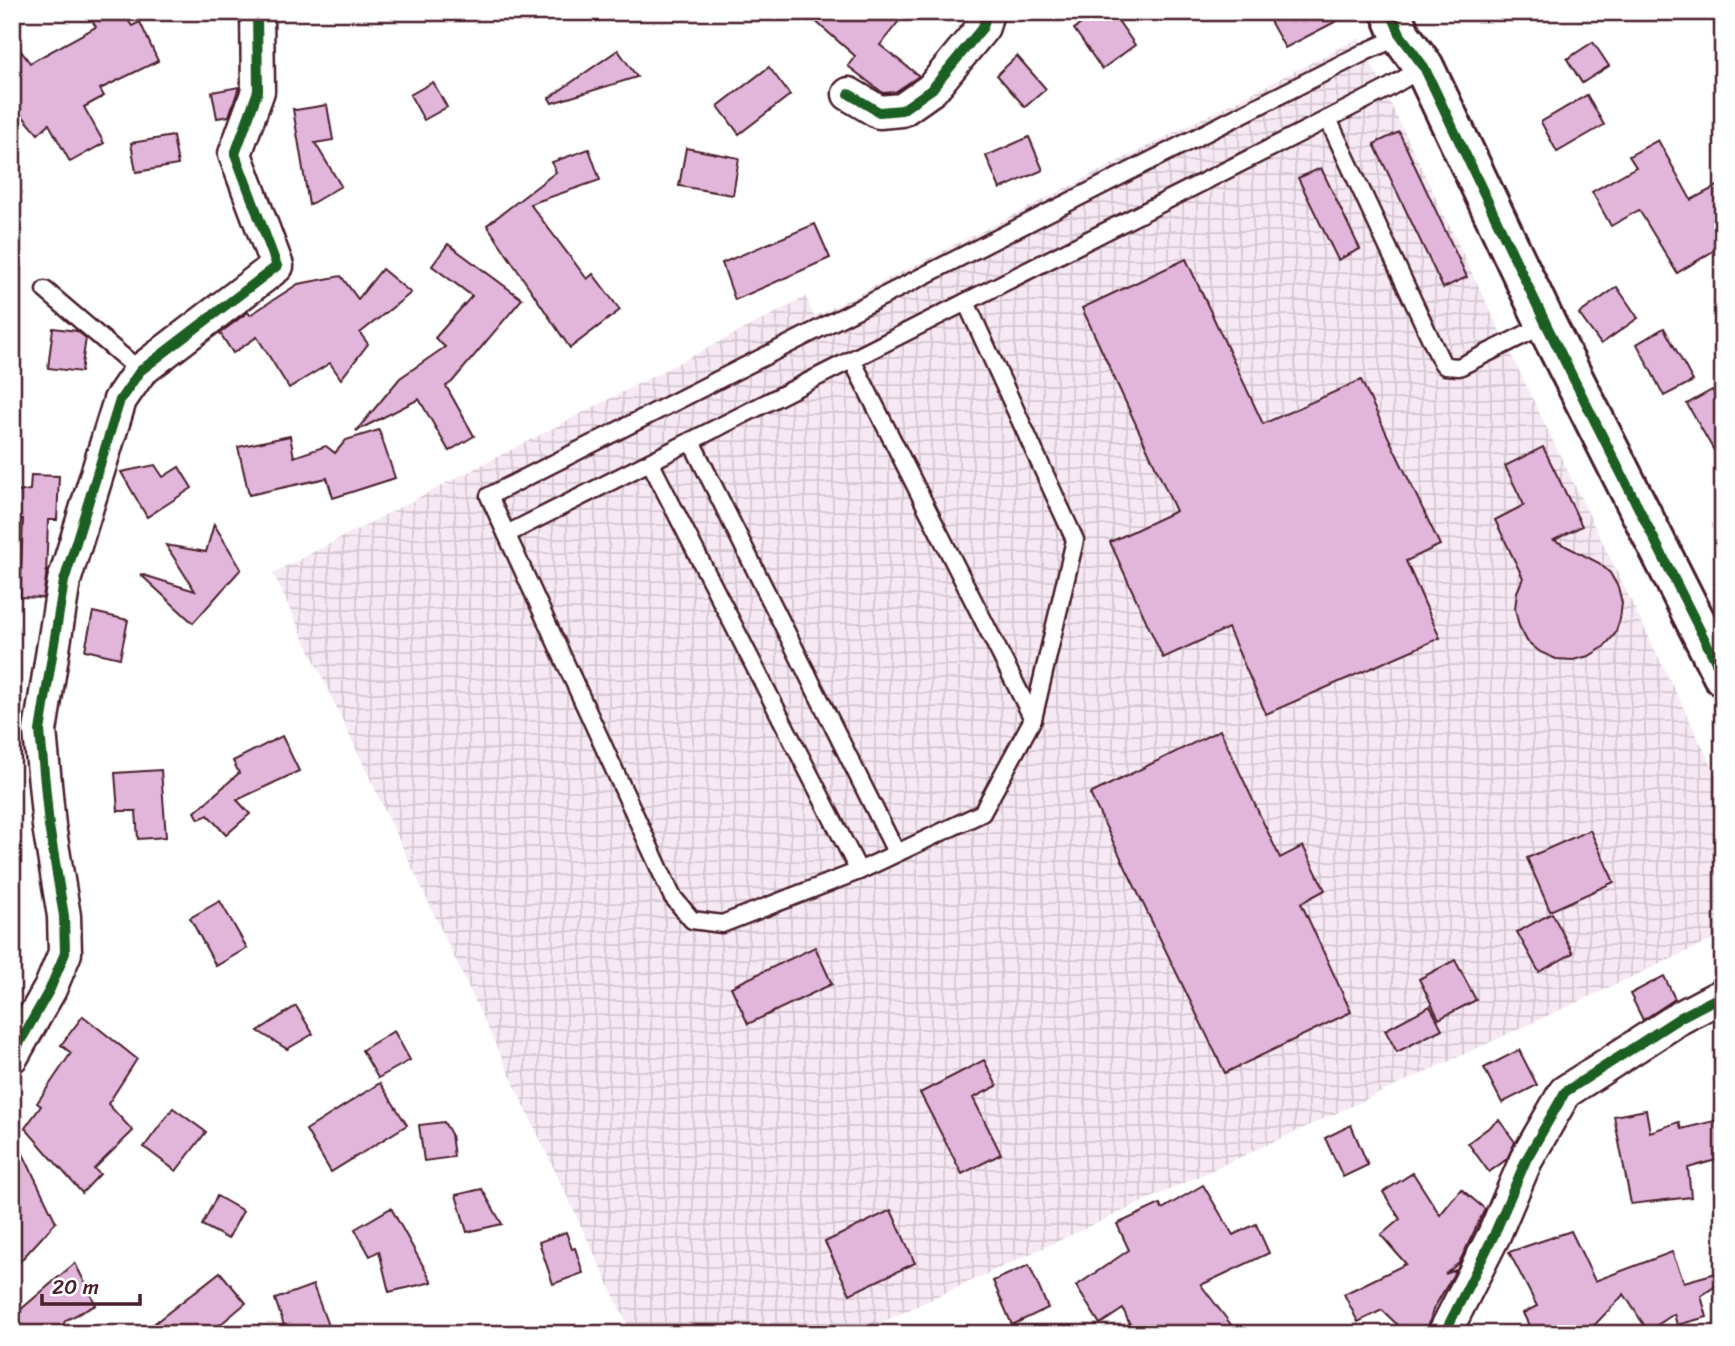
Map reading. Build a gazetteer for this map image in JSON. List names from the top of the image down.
{
  "scale_bar": "20 m"
}
